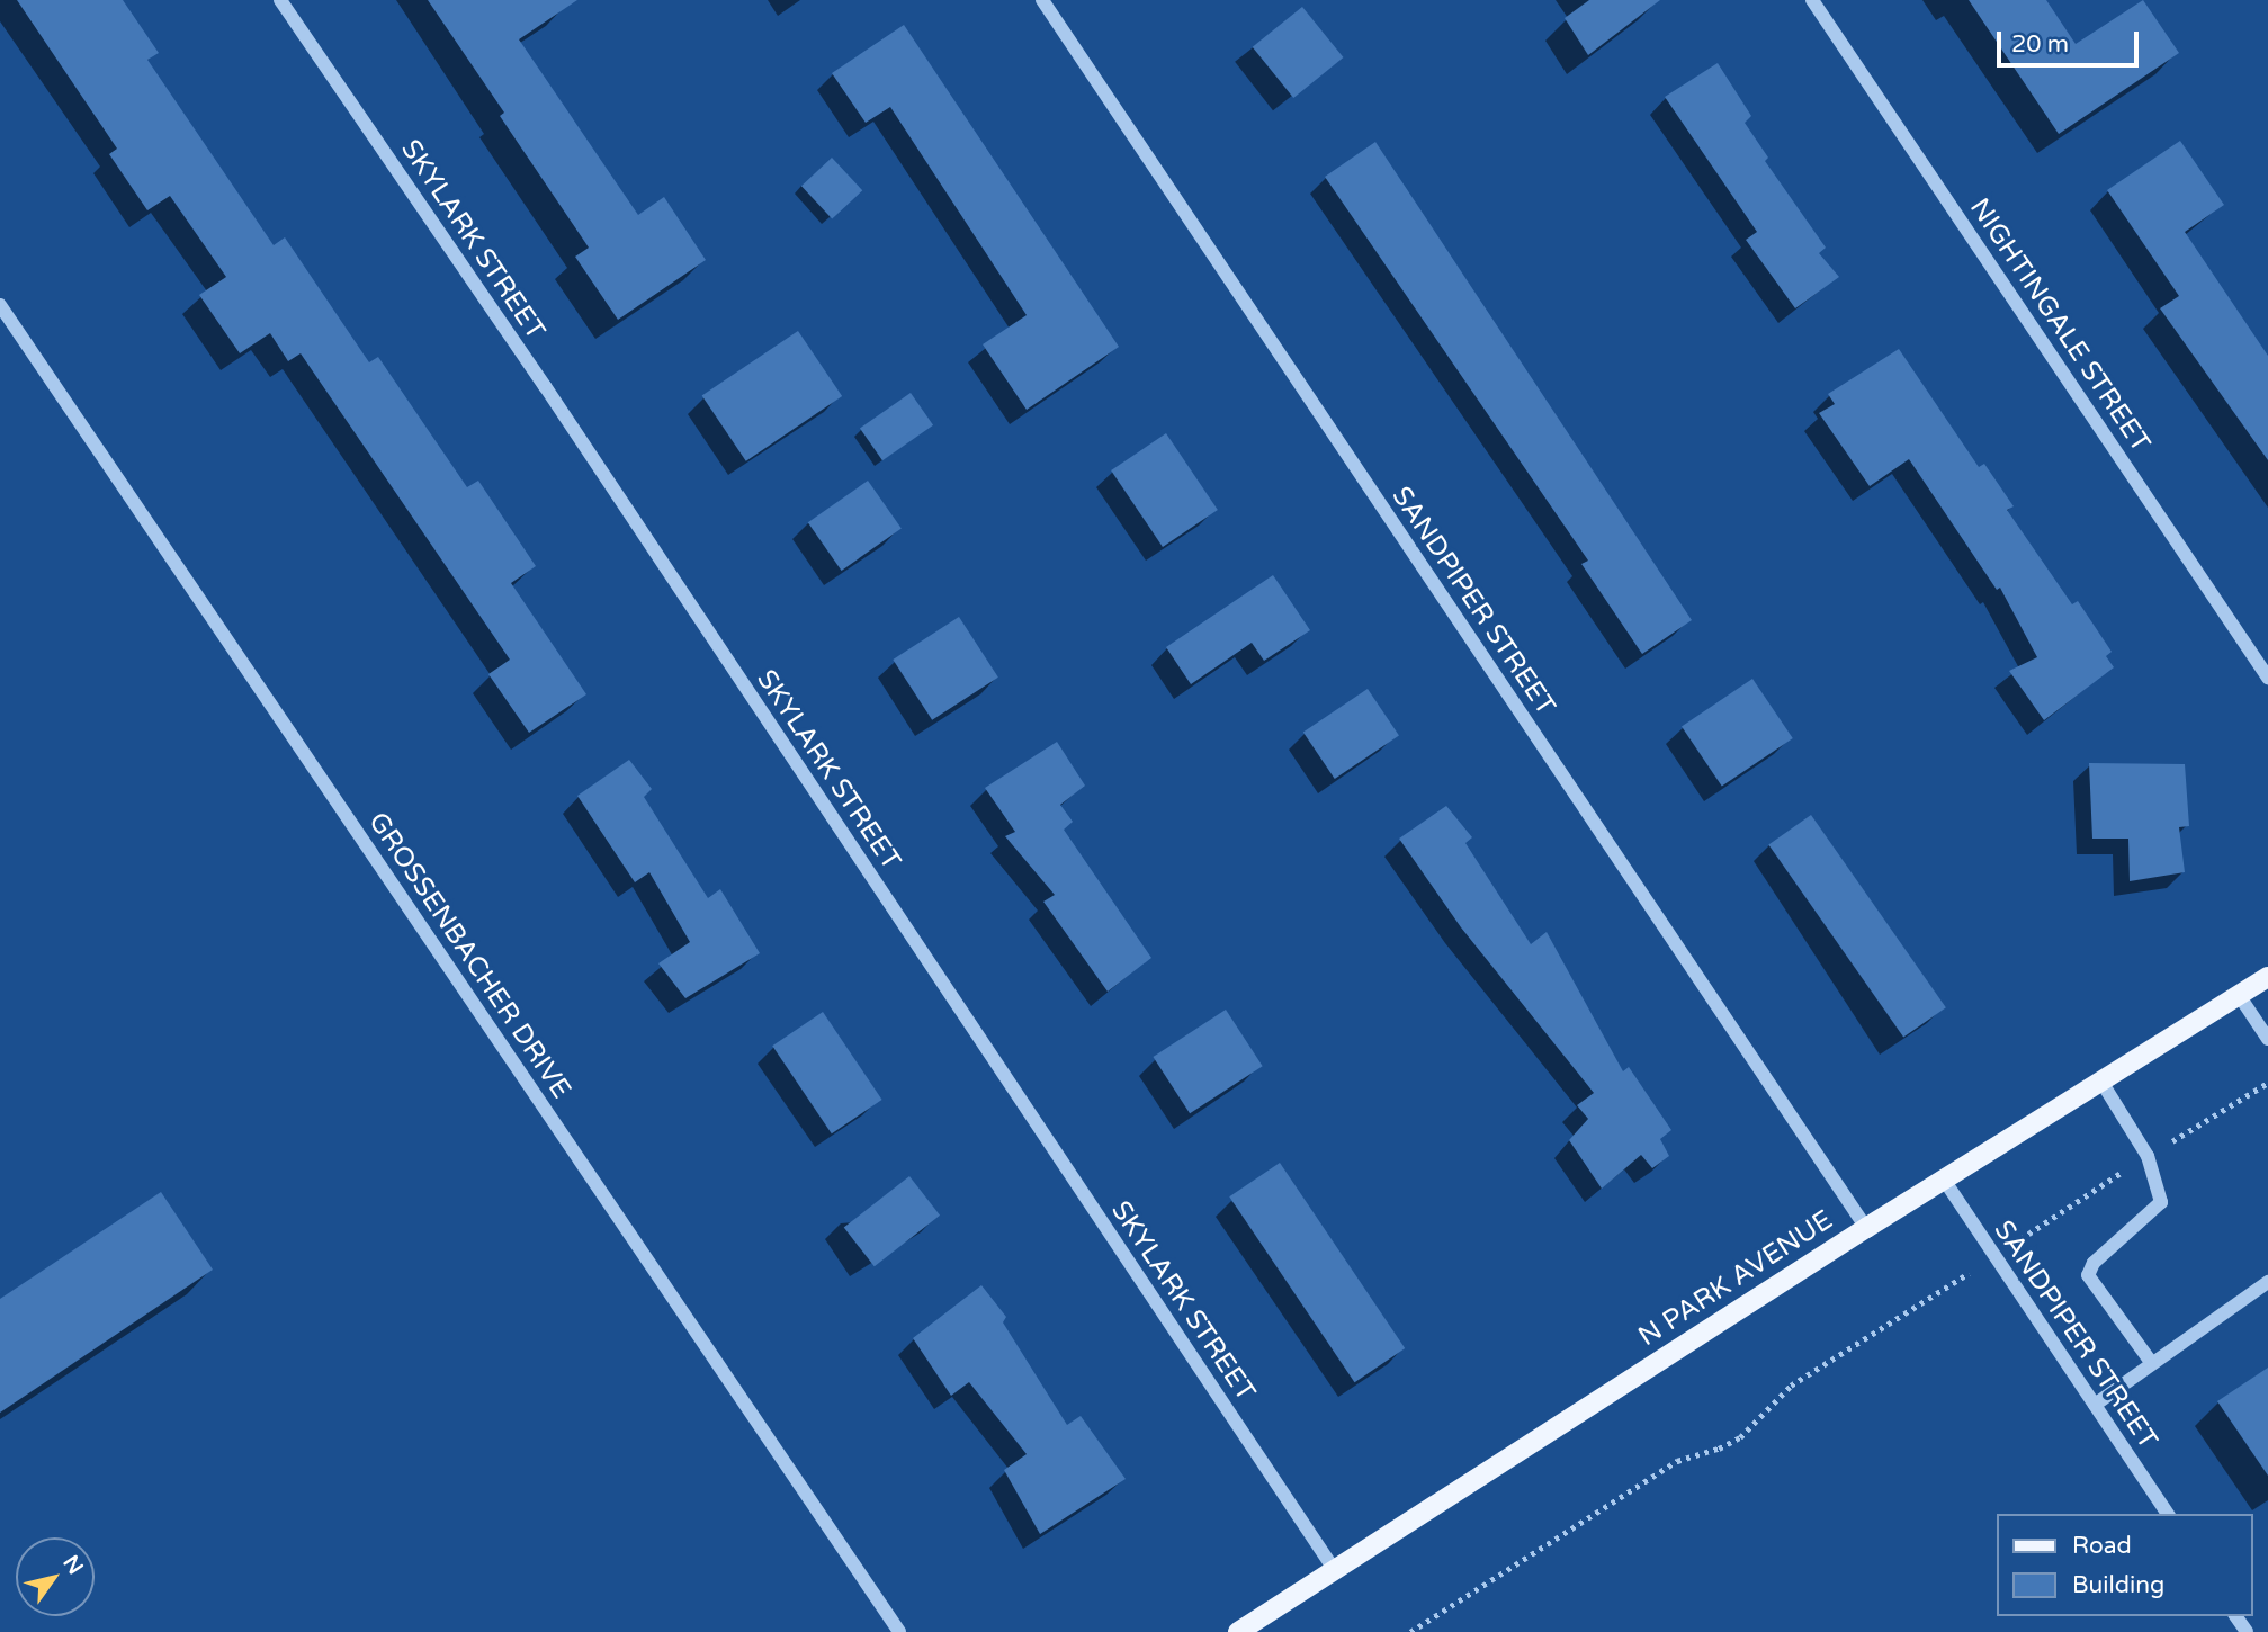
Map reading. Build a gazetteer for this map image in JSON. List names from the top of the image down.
{
  "streets": {
    "main road": ["N PARK AVENUE"],
    "street": [
      "SKYLARK STREET",
      "NIGHTINGALE STREET",
      "SANDPIPER STREET",
      "GROSSENBACHER DRIVE"
    ]
  },
  "crossings": [
    ["SKYLARK STREET", "N PARK AVENUE"],
    ["SANDPIPER STREET", "N PARK AVENUE"]
  ],
  "legend": ["Road", "Building"],
  "scale_bar": "20 m",
  "north": "top right"
}
